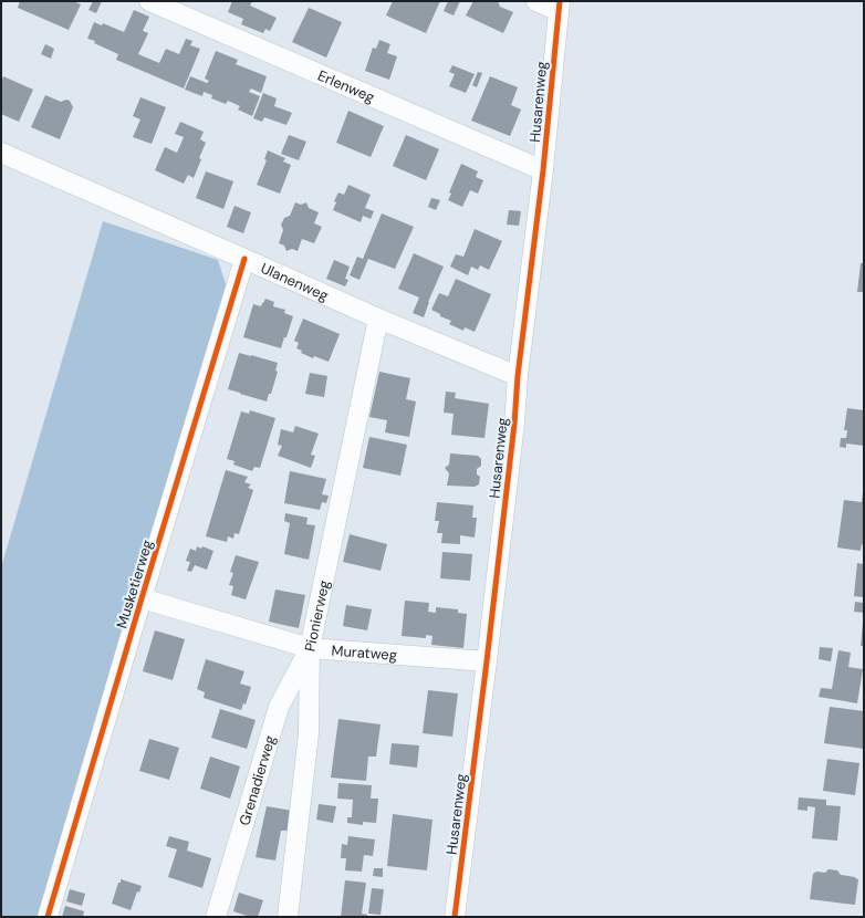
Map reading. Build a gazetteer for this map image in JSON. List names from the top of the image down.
{
  "streets": {
    "street": [
      "Erlenweg",
      "Husarenweg",
      "Ulanenweg",
      "Musketierweg",
      "Pionierweg",
      "Muratweg",
      "Grenadierweg"
    ]
  },
  "crossings": [
    ["Erlenweg", "Husarenweg"],
    ["Husarenweg", "Ulanenweg"],
    ["Husarenweg", "Muratweg"],
    ["Ulanenweg", "Musketierweg"],
    ["Ulanenweg", "Pionierweg"],
    ["Musketierweg", "Muratweg"],
    ["Pionierweg", "Muratweg"],
    ["Pionierweg", "Grenadierweg"],
    ["Muratweg", "Grenadierweg"]
  ]
}
